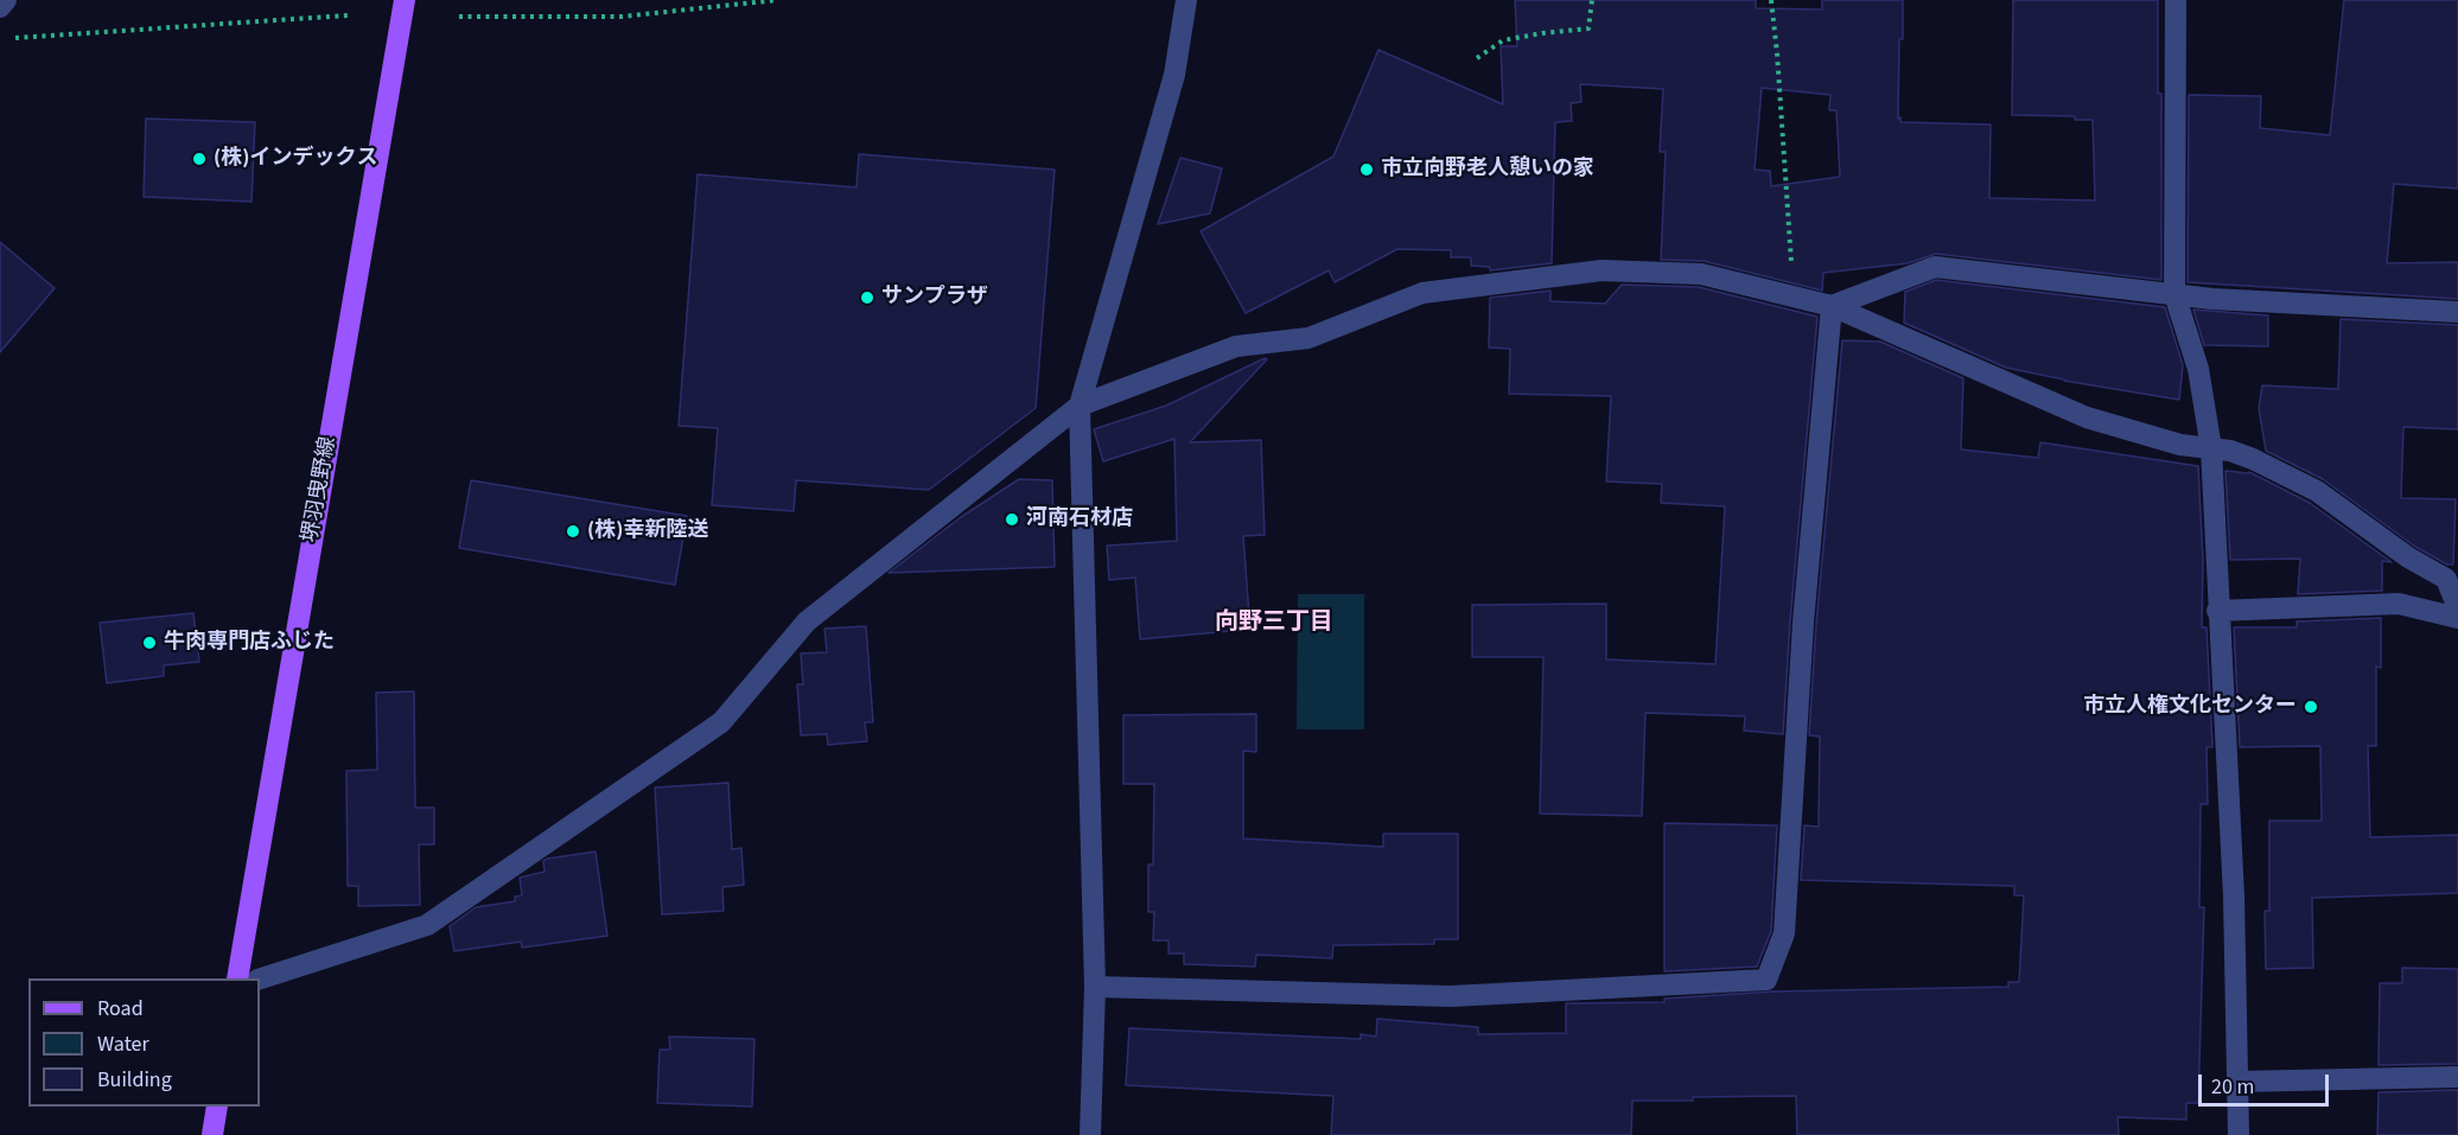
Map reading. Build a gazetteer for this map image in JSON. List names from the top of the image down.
{
  "streets": {
    "main road": ["堺羽曳野線"]
  },
  "districts": ["向野三丁目"],
  "places": [
    "(株)インデックス",
    "市立向野老人憩いの家",
    "サンプラザ",
    "河南石材店",
    "(株)幸新陸送",
    "牛肉専門店ふじた",
    "市立人権文化センター"
  ],
  "legend": ["Road", "Water", "Building"],
  "scale_bar": "20 m"
}
